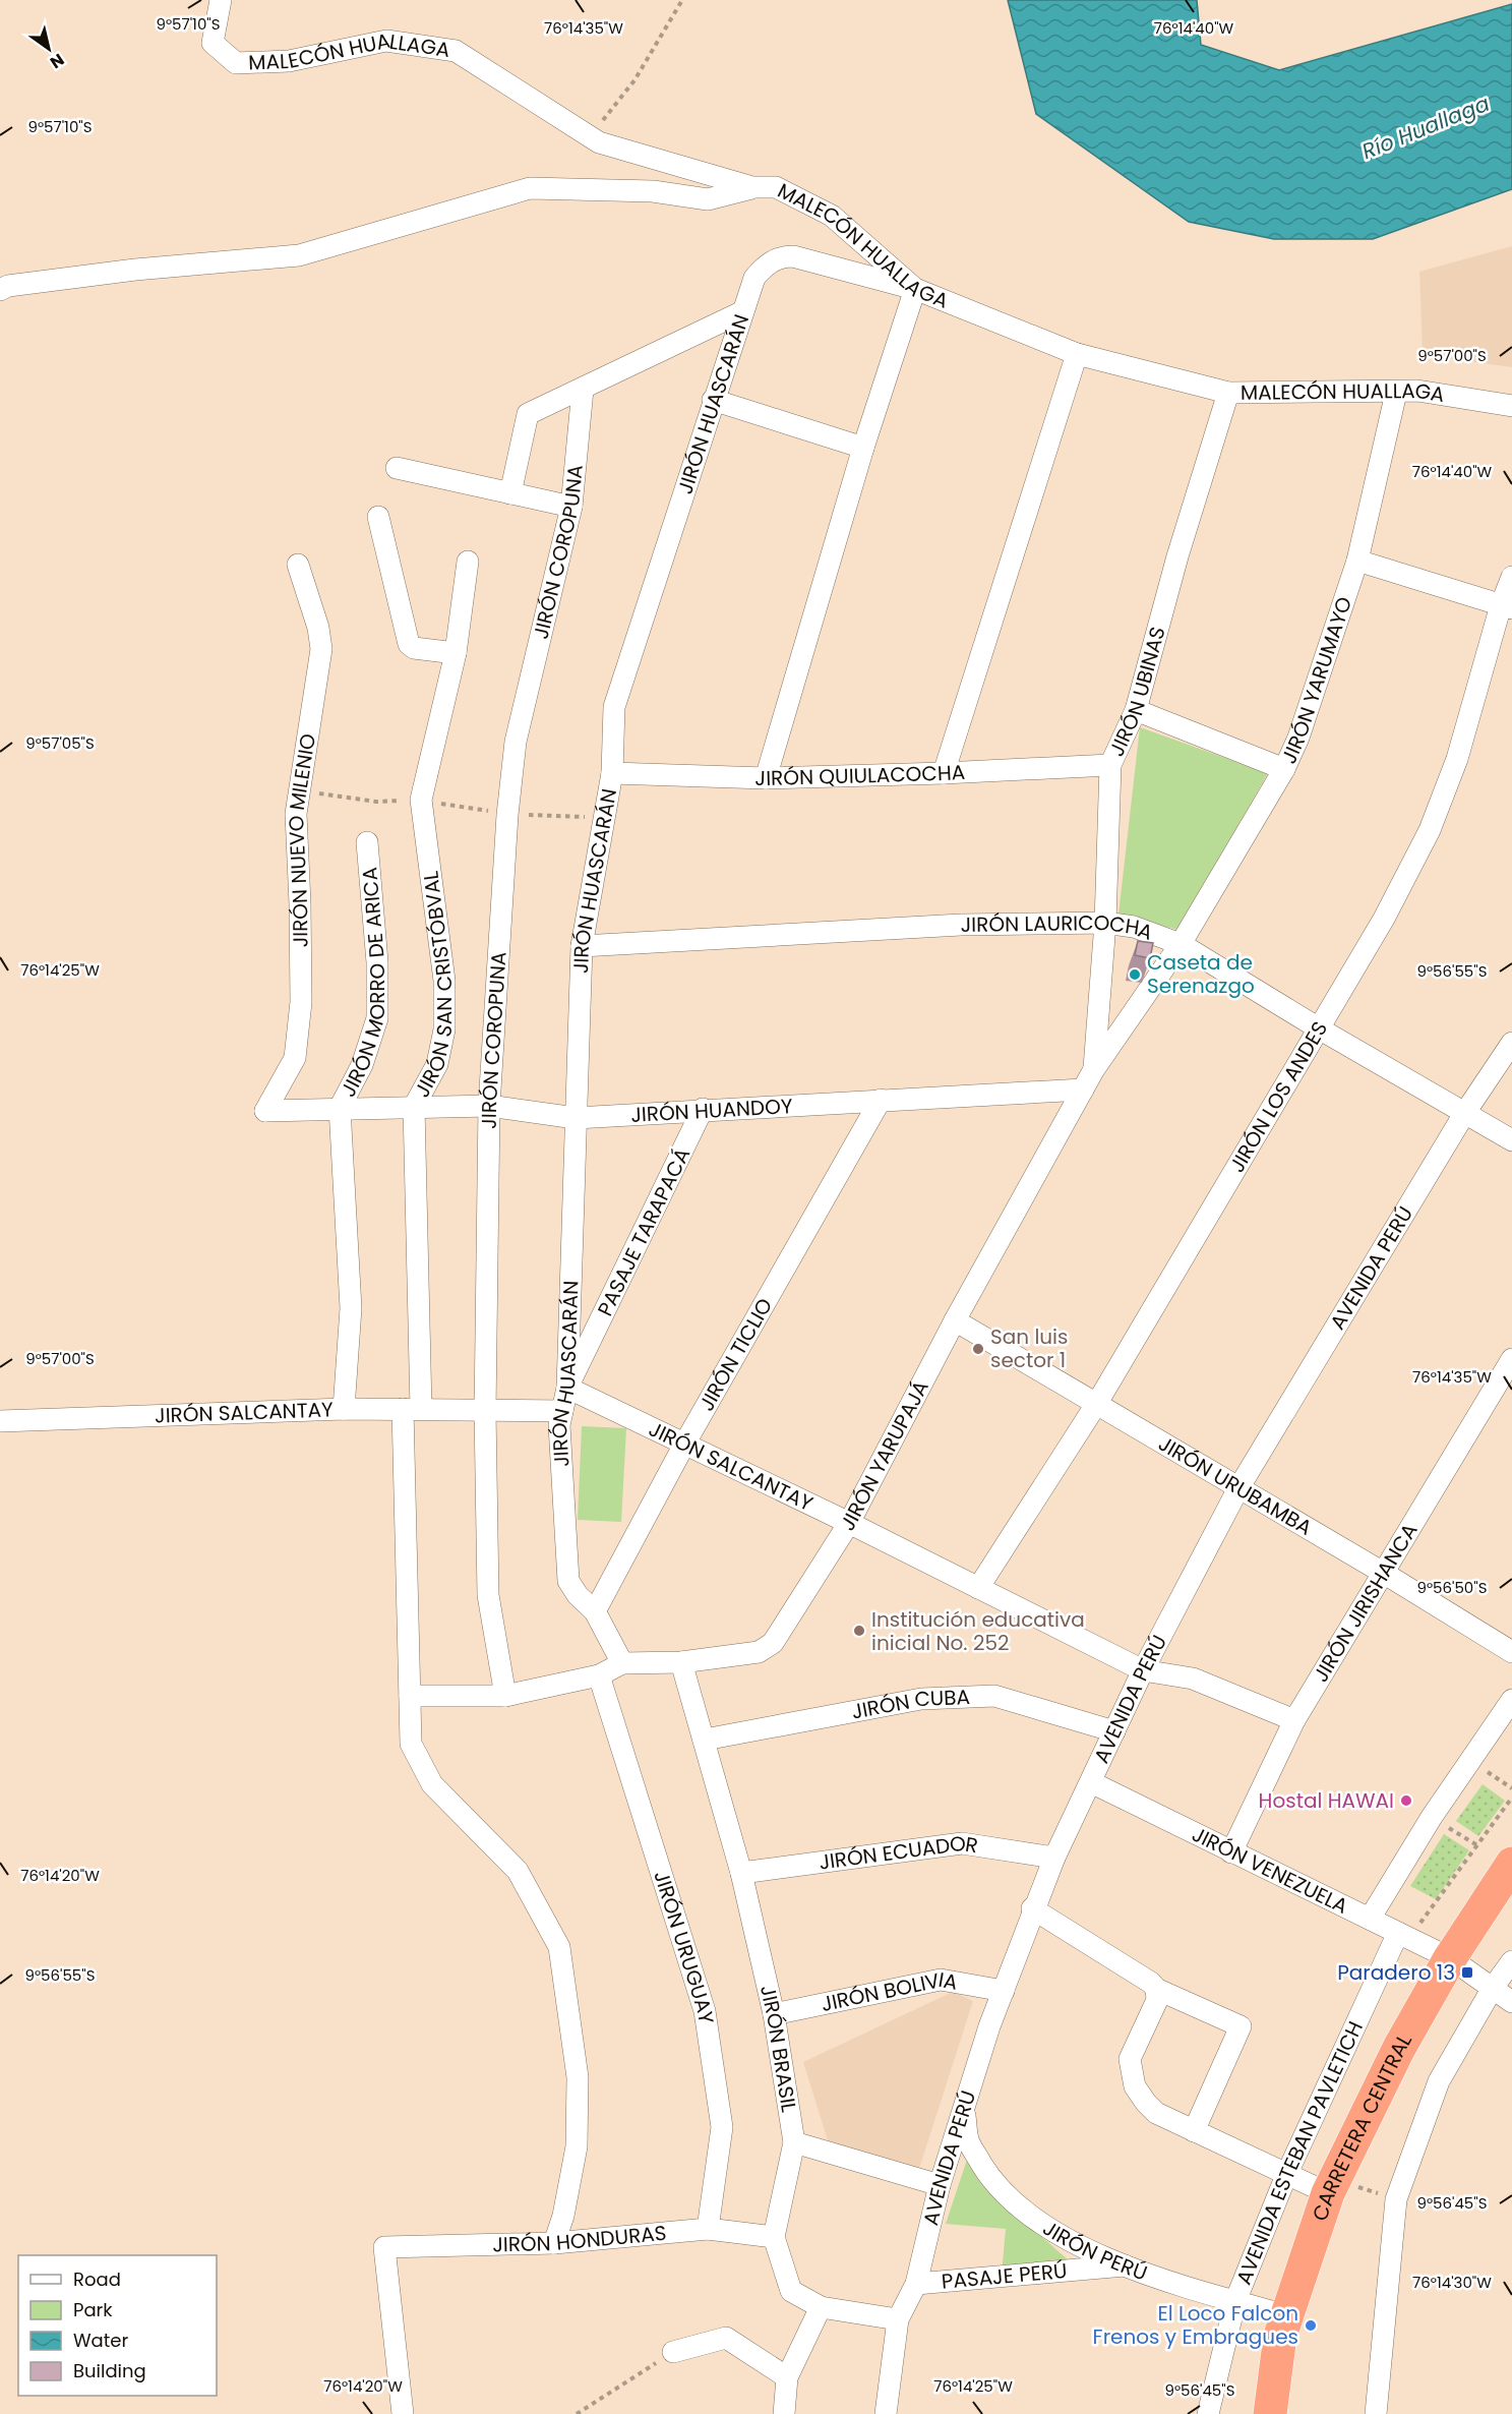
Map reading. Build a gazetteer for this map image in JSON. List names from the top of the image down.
{
  "streets": {
    "highway": ["CARRETERA CENTRAL"],
    "street": [
      "MALECÓN HUALLAGA",
      "JIRÓN HUASCARÁN",
      "JIRÓN COROPUNA",
      "JIRÓN YARUMAYO",
      "JIRÓN UBINAS",
      "JIRÓN QUIULACOCHA",
      "JIRÓN NUEVO MILENIO",
      "JIRÓN LAURICOCHA",
      "JIRÓN MORRO DE ARICA",
      "JIRÓN SAN CRISTÓBVAL",
      "JIRÓN LOS ANDES",
      "JIRÓN HUANDOY",
      "PASAJE TARAPACÁ",
      "AVENIDA PERÚ",
      "JIRÓN TICLIO",
      "JIRÓN SALCANTAY",
      "JIRÓN YARUPAJÁ",
      "JIRÓN URUBAMBA",
      "JIRÓN JIRISHANCA",
      "JIRÓN CUBA",
      "JIRÓN ECUADOR",
      "JIRÓN VENEZUELA",
      "JIRÓN URUGUAY",
      "JIRÓN BOLIVIA",
      "JIRÓN BRASIL",
      "AVENIDA ESTEBAN PAVLETICH",
      "JIRÓN HONDURAS",
      "JIRÓN PERÚ",
      "PASAJE PERÚ"
    ]
  },
  "crossings": [
    ["MALECÓN HUALLAGA", "JIRÓN HUASCARÁN"],
    ["MALECÓN HUALLAGA", "JIRÓN YARUMAYO"],
    ["MALECÓN HUALLAGA", "JIRÓN UBINAS"],
    ["JIRÓN HUASCARÁN", "JIRÓN QUIULACOCHA"],
    ["JIRÓN HUASCARÁN", "JIRÓN LAURICOCHA"],
    ["JIRÓN HUASCARÁN", "JIRÓN HUANDOY"],
    ["JIRÓN HUASCARÁN", "PASAJE TARAPACÁ"],
    ["JIRÓN HUASCARÁN", "JIRÓN TICLIO"],
    ["JIRÓN HUASCARÁN", "JIRÓN SALCANTAY"],
    ["JIRÓN HUASCARÁN", "JIRÓN YARUPAJÁ"],
    ["JIRÓN COROPUNA", "JIRÓN HUANDOY"],
    ["JIRÓN COROPUNA", "JIRÓN SALCANTAY"],
    ["JIRÓN COROPUNA", "JIRÓN YARUPAJÁ"],
    ["JIRÓN YARUMAYO", "JIRÓN LAURICOCHA"],
    ["JIRÓN YARUMAYO", "JIRÓN YARUPAJÁ"],
    ["JIRÓN UBINAS", "JIRÓN QUIULACOCHA"],
    ["JIRÓN UBINAS", "JIRÓN LAURICOCHA"],
    ["JIRÓN UBINAS", "JIRÓN YARUPAJÁ"],
    ["JIRÓN NUEVO MILENIO", "JIRÓN HUANDOY"],
    ["JIRÓN LAURICOCHA", "JIRÓN LOS ANDES"],
    ["JIRÓN LAURICOCHA", "AVENIDA PERÚ"],
    ["JIRÓN LAURICOCHA", "JIRÓN YARUPAJÁ"],
    ["JIRÓN MORRO DE ARICA", "JIRÓN HUANDOY"],
    ["JIRÓN MORRO DE ARICA", "JIRÓN SALCANTAY"],
    ["JIRÓN SAN CRISTÓBVAL", "JIRÓN HUANDOY"],
    ["JIRÓN SAN CRISTÓBVAL", "JIRÓN SALCANTAY"],
    ["JIRÓN SAN CRISTÓBVAL", "JIRÓN YARUPAJÁ"],
    ["JIRÓN SAN CRISTÓBVAL", "JIRÓN HONDURAS"],
    ["JIRÓN LOS ANDES", "JIRÓN SALCANTAY"],
    ["JIRÓN LOS ANDES", "JIRÓN URUBAMBA"],
    ["JIRÓN HUANDOY", "PASAJE TARAPACÁ"],
    ["JIRÓN HUANDOY", "JIRÓN TICLIO"],
    ["JIRÓN HUANDOY", "JIRÓN YARUPAJÁ"],
    ["PASAJE TARAPACÁ", "JIRÓN SALCANTAY"],
    ["AVENIDA PERÚ", "JIRÓN SALCANTAY"],
    ["AVENIDA PERÚ", "JIRÓN URUBAMBA"],
    ["AVENIDA PERÚ", "JIRÓN CUBA"],
    ["AVENIDA PERÚ", "JIRÓN ECUADOR"],
    ["AVENIDA PERÚ", "JIRÓN VENEZUELA"],
    ["AVENIDA PERÚ", "JIRÓN BOLIVIA"],
    ["AVENIDA PERÚ", "JIRÓN BRASIL"],
    ["AVENIDA PERÚ", "JIRÓN PERÚ"],
    ["AVENIDA PERÚ", "PASAJE PERÚ"],
    ["JIRÓN TICLIO", "JIRÓN SALCANTAY"],
    ["JIRÓN SALCANTAY", "JIRÓN YARUPAJÁ"],
    ["JIRÓN SALCANTAY", "JIRÓN JIRISHANCA"],
    ["JIRÓN YARUPAJÁ", "JIRÓN URUBAMBA"],
    ["JIRÓN YARUPAJÁ", "JIRÓN URUGUAY"],
    ["JIRÓN YARUPAJÁ", "JIRÓN BRASIL"],
    ["JIRÓN URUBAMBA", "JIRÓN JIRISHANCA"],
    ["JIRÓN JIRISHANCA", "JIRÓN VENEZUELA"],
    ["JIRÓN CUBA", "JIRÓN BRASIL"],
    ["JIRÓN ECUADOR", "JIRÓN BRASIL"],
    ["JIRÓN VENEZUELA", "CARRETERA CENTRAL"],
    ["JIRÓN VENEZUELA", "AVENIDA ESTEBAN PAVLETICH"],
    ["JIRÓN URUGUAY", "JIRÓN HONDURAS"],
    ["JIRÓN BOLIVIA", "JIRÓN BRASIL"],
    ["JIRÓN BRASIL", "JIRÓN HONDURAS"],
    ["CARRETERA CENTRAL", "JIRÓN PERÚ"],
    ["AVENIDA ESTEBAN PAVLETICH", "JIRÓN PERÚ"],
    ["JIRÓN PERÚ", "PASAJE PERÚ"]
  ],
  "water": ["Río Huallaga"],
  "places": {
    "other": [
      "Caseta de Serenazgo",
      "San luis sector 1",
      "Institución educativa inicial No. 252",
      "Hostal HAWAI",
      "El Loco Falcon Frenos y Embragues"
    ],
    "transit": ["Paradero 13"]
  },
  "legend": [
    "Road",
    "Park",
    "Water",
    "Building"
  ],
  "north": "bottom right",
  "coordinates": [
    "9°57'10\"S",
    "76°14'35\"W",
    "76°14'40\"W",
    "9°57'00\"S",
    "9°57'05\"S",
    "76°14'25\"W",
    "9°56'55\"S",
    "9°56'50\"S",
    "76°14'20\"W",
    "9°56'45\"S",
    "76°14'30\"W"
  ]
}
